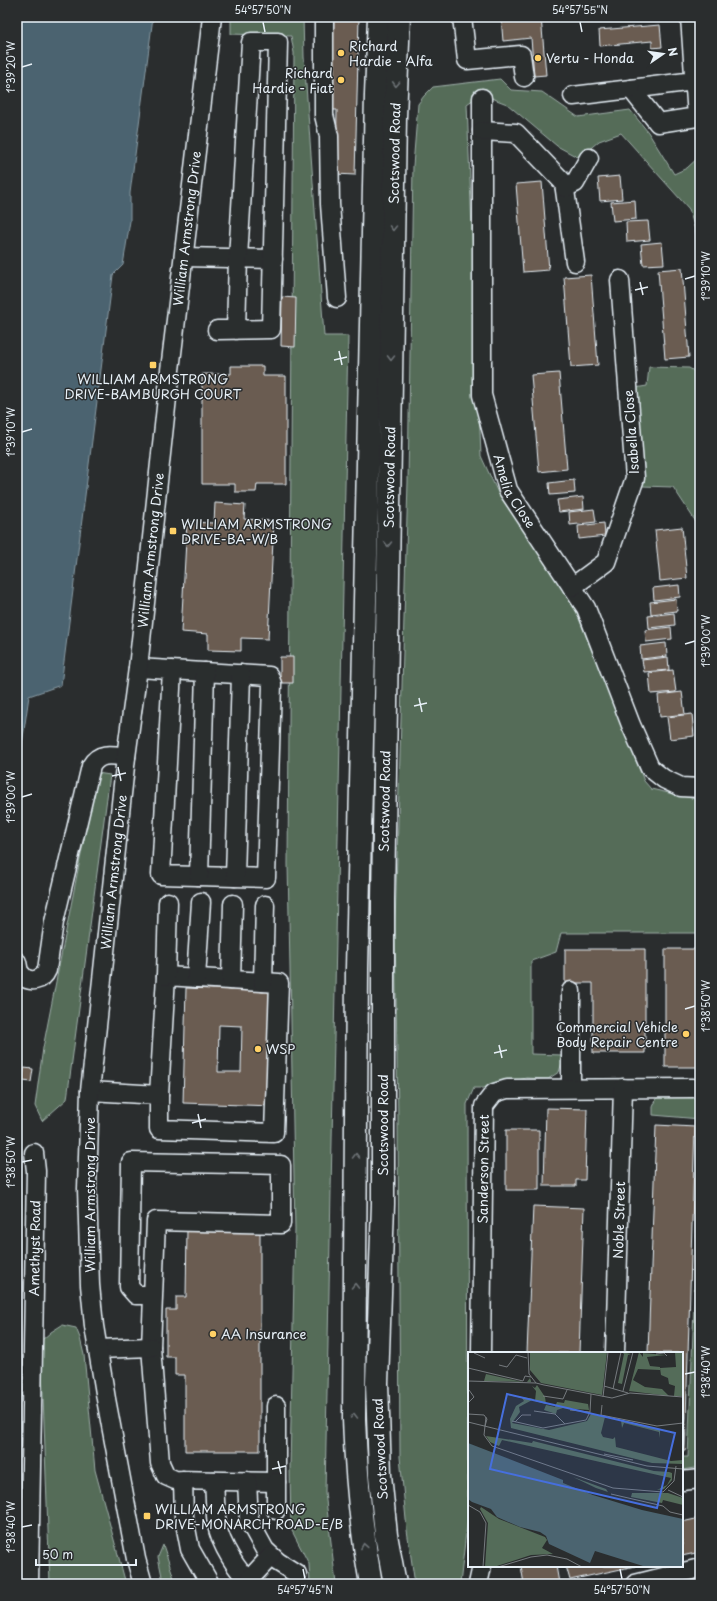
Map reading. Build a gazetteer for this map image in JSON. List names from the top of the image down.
{
  "streets": {
    "main road": ["Scotswood Road"],
    "street": [
      "William Armstrong Drive",
      "Isabella Close",
      "Amelia Close",
      "Sanderson Street",
      "Noble Street",
      "Amethyst Road"
    ]
  },
  "crossings": [
    ["Isabella Close", "Amelia Close"],
    ["Sanderson Street", "Noble Street"]
  ],
  "places": {
    "other": [
      "Richard Hardie - Alfa",
      "Vertu - Honda",
      "Richard Hardie - Fiat",
      "Commercial Vehicle Body Repair Centre",
      "WSP",
      "AA Insurance"
    ],
    "transit": ["WILLIAM ARMSTRONG DRIVE-BAMBURGH COURT", "WILLIAM ARMSTRONG DRIVE-BA-W/B", "WILLIAM ARMSTRONG DRIVE-MONARCH ROAD-E/B"]
  },
  "scale_bar": "50 m",
  "north": "right",
  "coordinates": [
    "54°57'50\"N",
    "54°57'55\"N",
    "1°39'20\"W",
    "1°39'10\"W",
    "1°39'00\"W",
    "1°38'50\"W",
    "1°38'40\"W",
    "54°57'45\"N"
  ]
}
